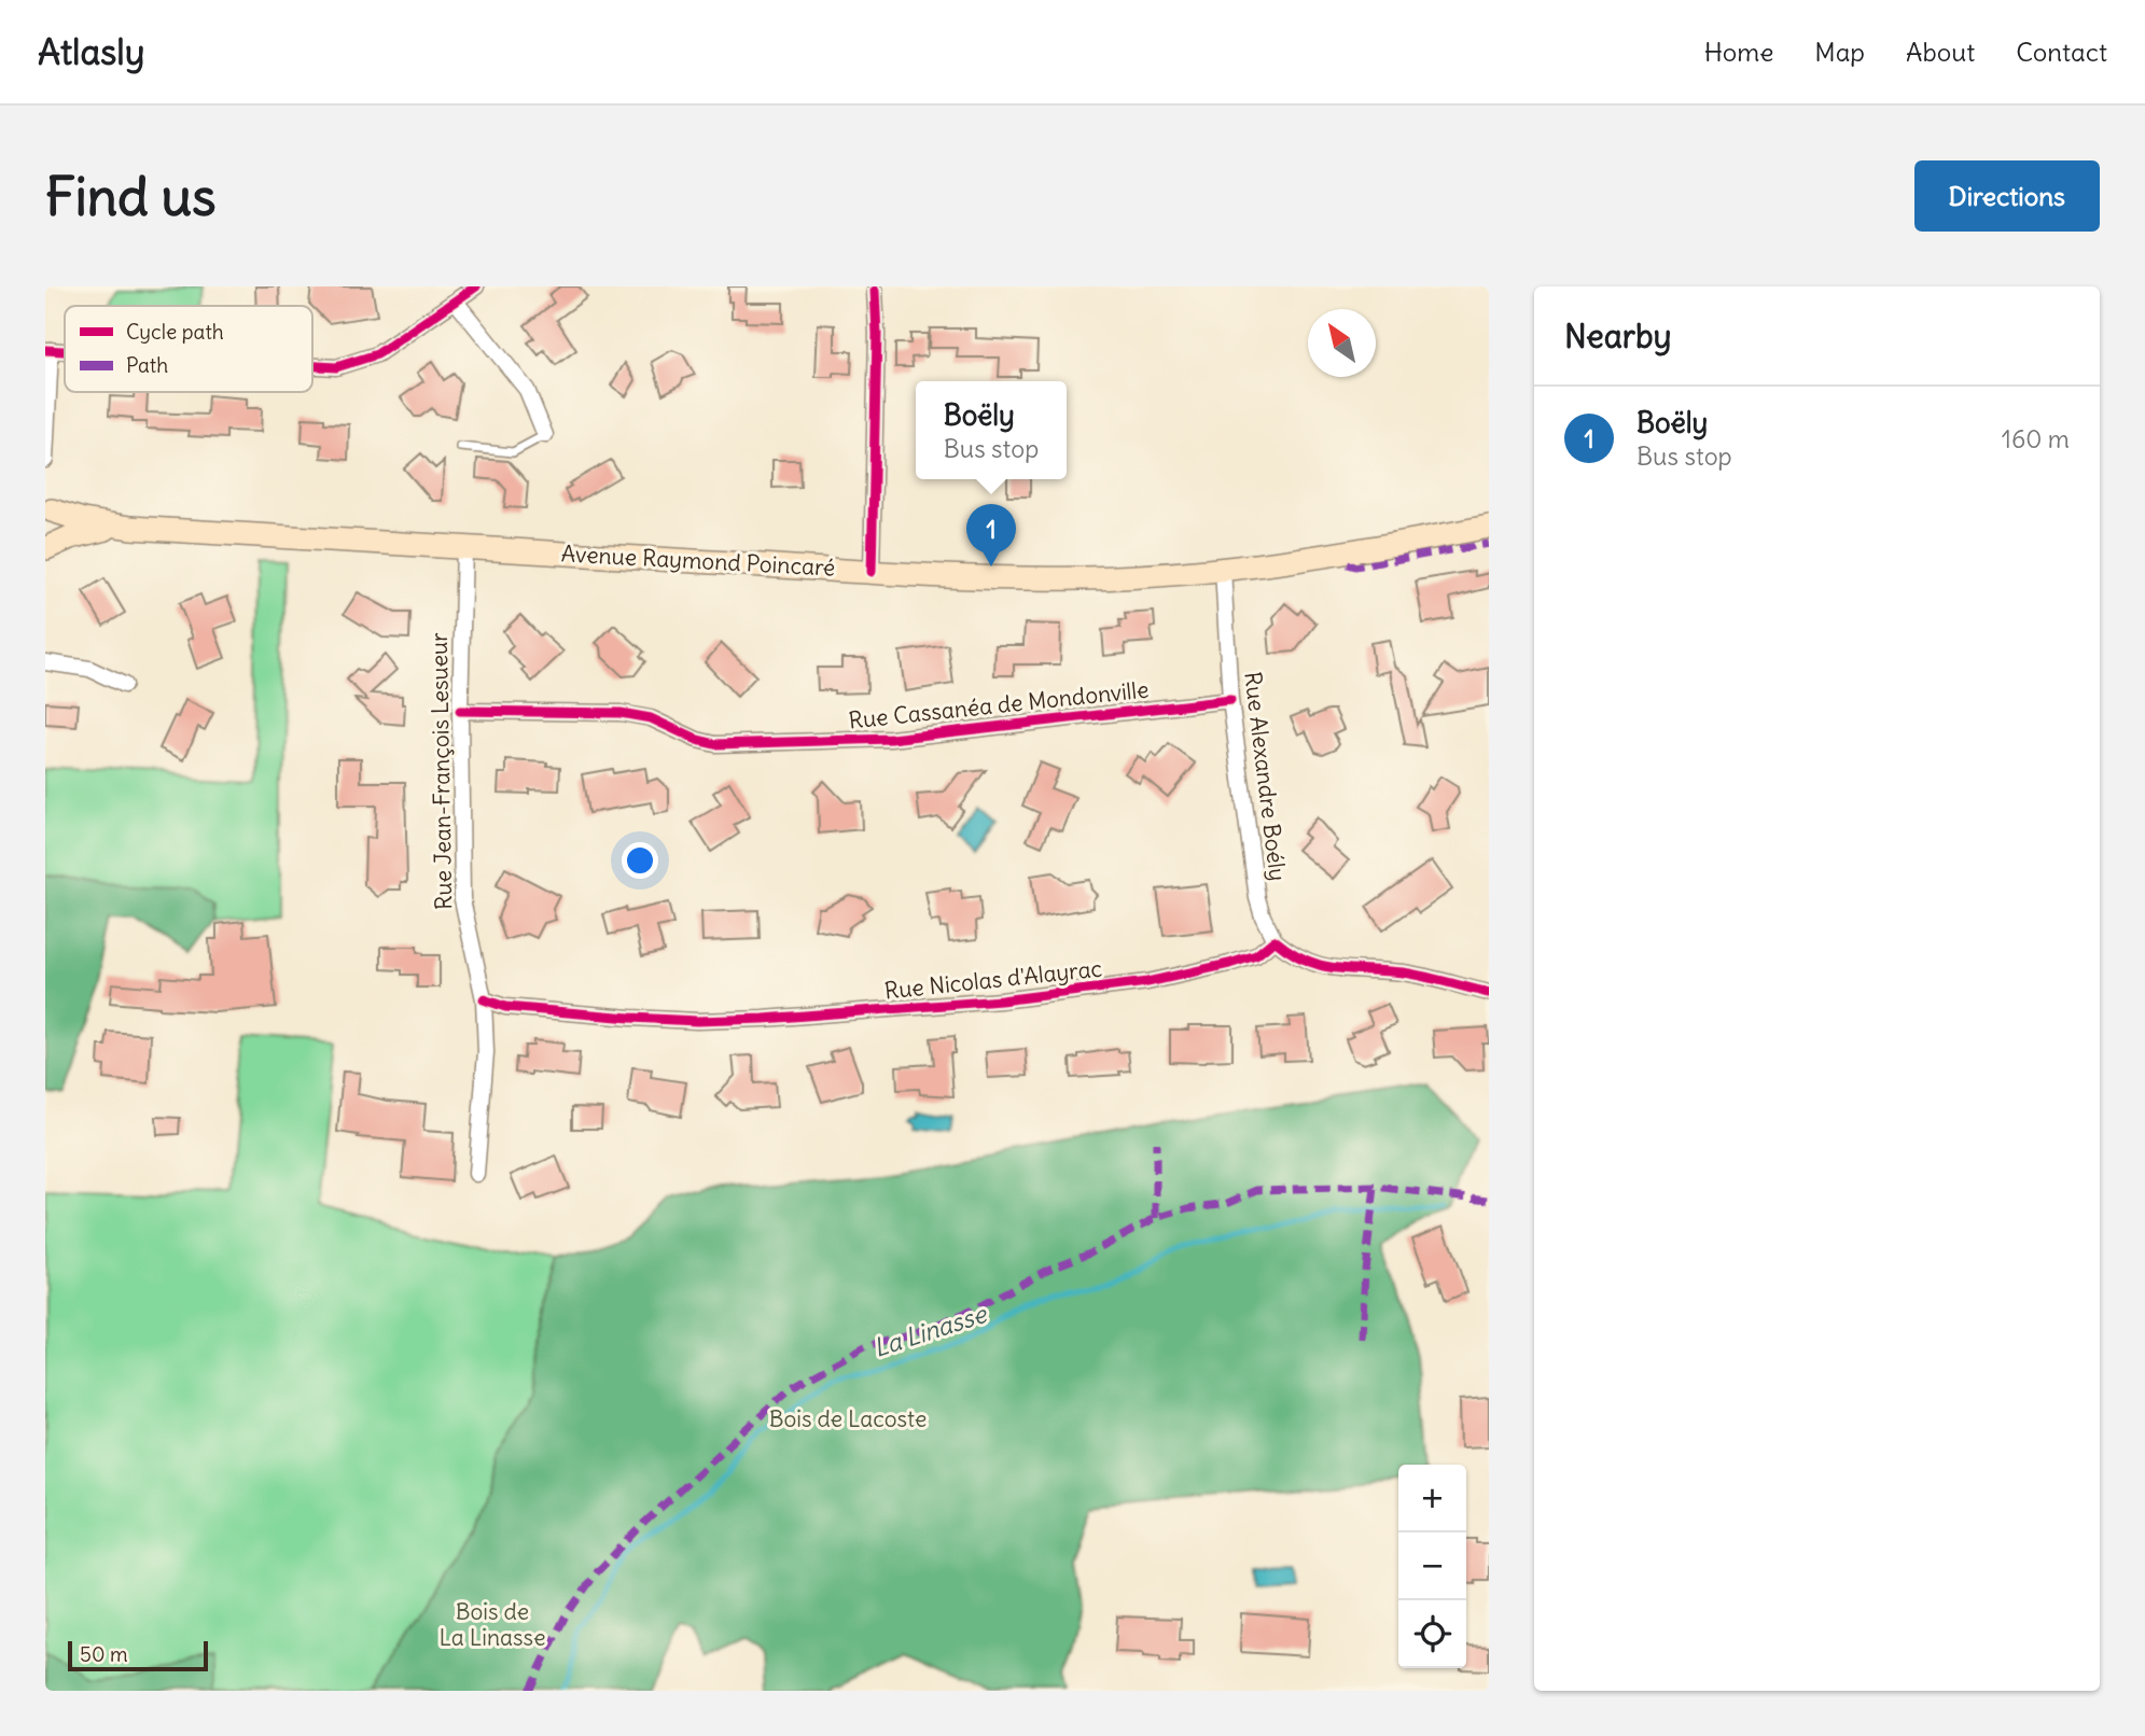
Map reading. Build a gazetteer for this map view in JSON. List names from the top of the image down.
{
  "streets": {
    "main road": ["Avenue Raymond Poincaré"],
    "street": [
      "Rue Cassanéa de Mondonville",
      "Rue Jean-François Lesueur",
      "Rue Alexandre Boély",
      "Rue Nicolas d'Alayrac"
    ]
  },
  "crossings": [
    ["Avenue Raymond Poincaré", "Rue Jean-François Lesueur"],
    ["Avenue Raymond Poincaré", "Rue Alexandre Boély"],
    ["Rue Cassanéa de Mondonville", "Rue Jean-François Lesueur"],
    ["Rue Cassanéa de Mondonville", "Rue Alexandre Boély"],
    ["Rue Jean-François Lesueur", "Rue Nicolas d'Alayrac"],
    ["Rue Alexandre Boély", "Rue Nicolas d'Alayrac"]
  ],
  "water": ["La Linasse"],
  "parks": ["Bois de Lacoste", "Bois de La Linasse"],
  "legend": ["Cycle path", "Path"],
  "scale_bar": "50 m",
  "north": "top left",
  "page": {
    "header": "Atlasly",
    "nav": [
      "Home",
      "Map",
      "About",
      "Contact"
    ],
    "buttons": "Directions",
    "title": "Find us",
    "heading": "Nearby",
    "popup": ["Boëly", "Bus stop"],
    "list": [
      {
        "mark": "1",
        "name": "Boëly",
        "note": "Bus stop",
        "value": "160 m"
      }
    ],
    "pins": "1",
    "map_buttons": ["+", "−"],
    "scale": "50 m"
  }
}
